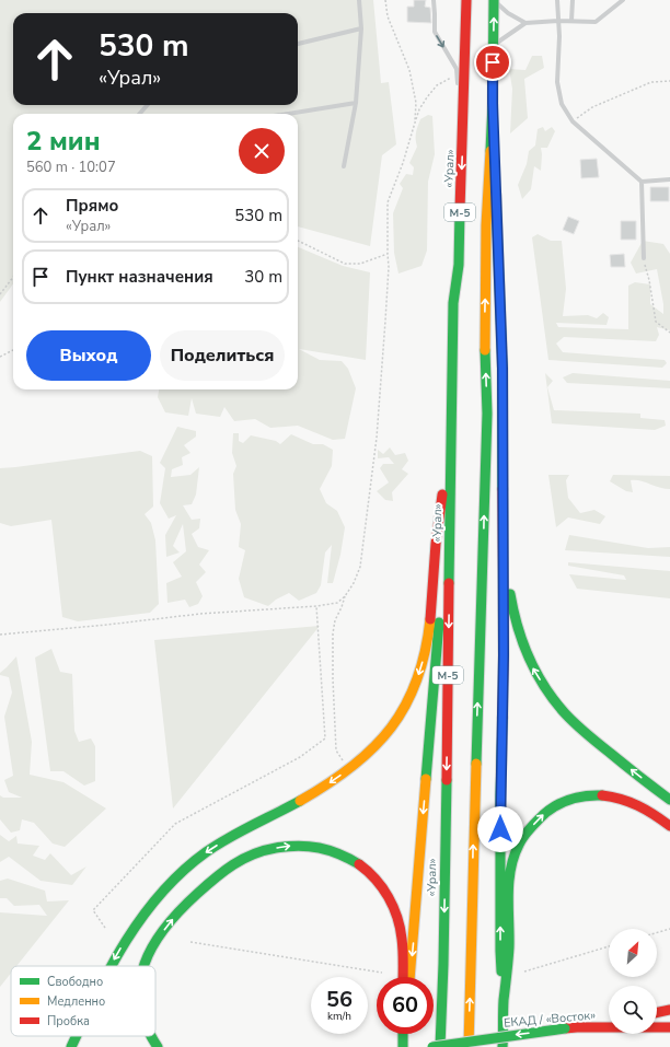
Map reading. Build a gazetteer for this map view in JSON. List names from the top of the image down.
{
  "streets": {
    "main road": ["«Урал»", "М-5", "ЕКАД / «Восток»"]
  },
  "one_way": ["ЕКАД / «Восток»"],
  "legend": ["Свободно", "Медленно", "Пробка"],
  "north": "top right",
  "page": {
    "turn": ["530 m", "«Урал»"],
    "heading": ["2 мин", "560 m · 10:07"],
    "list": [
      {
        "name": "Прямо",
        "note": "«Урал»",
        "value": "530 m"
      },
      {
        "name": "Пункт назначения",
        "value": "30 m"
      }
    ],
    "buttons": ["Выход", "Поделиться"],
    "speed": "56 km/h",
    "limit": "60"
  }
}
